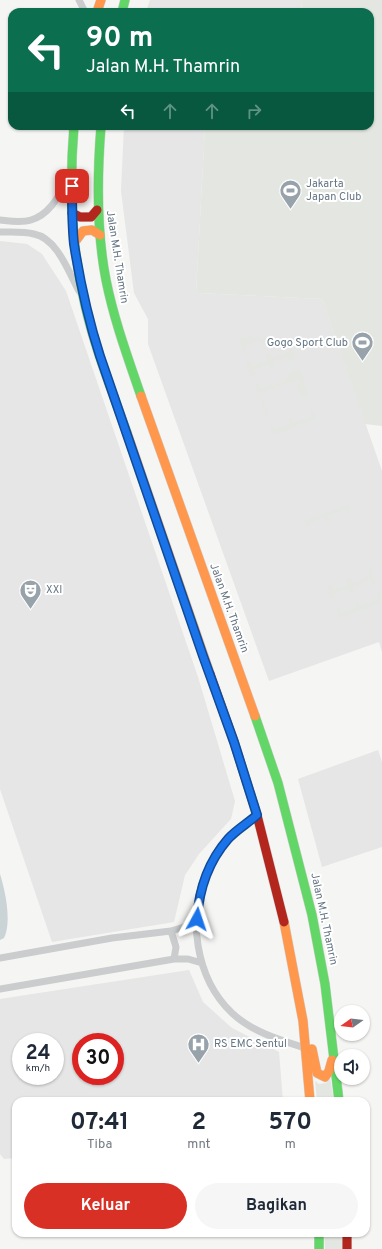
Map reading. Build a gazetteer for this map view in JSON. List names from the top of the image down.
{
  "streets": {
    "main road": ["Jalan M.H. Thamrin"]
  },
  "places": {
    "sports": ["Jakarta Japan Club", "Gogo Sport Club"],
    "theatre": ["XXI"],
    "hospital": ["RS EMC Sentul"]
  },
  "north": "left",
  "page": {
    "turn": ["90 m", "Jalan M.H. Thamrin"],
    "speed": "24 km/h",
    "limit": "30",
    "eta": [
      "07:41",
      "Tiba",
      "2",
      "mnt",
      "570",
      "m"
    ],
    "buttons": ["Keluar", "Bagikan"]
  }
}
